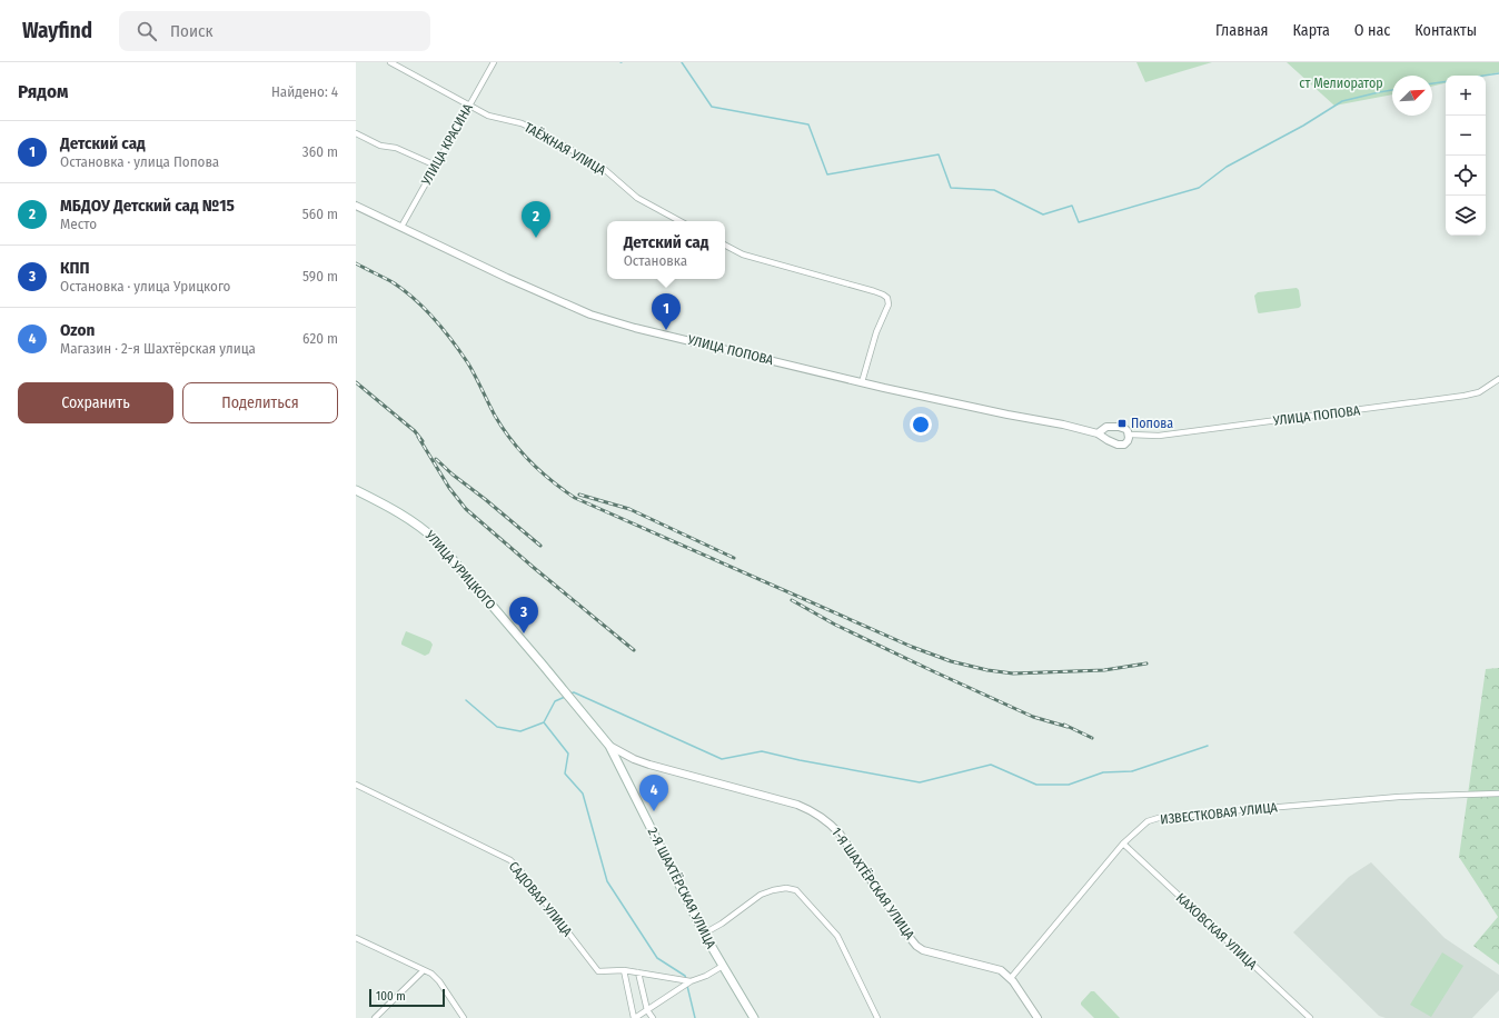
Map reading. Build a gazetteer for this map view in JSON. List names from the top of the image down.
{
  "streets": {
    "main road": ["УЛИЦА УРИЦКОГО", "2-Я ШАХТЁРСКАЯ УЛИЦА"],
    "street": [
      "УЛИЦА КРАСИНА",
      "ТАЁЖНАЯ УЛИЦА",
      "УЛИЦА ПОПОВА",
      "ИЗВЕСТКОВАЯ УЛИЦА",
      "1-Я ШАХТЁРСКАЯ УЛИЦА",
      "САДОВАЯ УЛИЦА",
      "КАХОВСКАЯ УЛИЦА"
    ]
  },
  "crossings": [
    ["УЛИЦА КРАСИНА", "ТАЁЖНАЯ УЛИЦА"],
    ["УЛИЦА КРАСИНА", "УЛИЦА ПОПОВА"],
    ["УЛИЦА УРИЦКОГО", "1-Я ШАХТЁРСКАЯ УЛИЦА"],
    ["УЛИЦА УРИЦКОГО", "2-Я ШАХТЁРСКАЯ УЛИЦА"],
    ["ИЗВЕСТКОВАЯ УЛИЦА", "1-Я ШАХТЁРСКАЯ УЛИЦА"],
    ["ИЗВЕСТКОВАЯ УЛИЦА", "КАХОВСКАЯ УЛИЦА"]
  ],
  "parks": ["ст Мелиоратор"],
  "places": {
    "transit": ["Попова"]
  },
  "scale_bar": "100 m",
  "north": "top right",
  "page": {
    "header": "Wayfind",
    "search": "Поиск",
    "nav": [
      "Главная",
      "Карта",
      "О нас",
      "Контакты"
    ],
    "heading": ["Рядом", "Найдено: 4"],
    "map_buttons": ["+", "−"],
    "list": [
      {
        "mark": "1",
        "name": "Детский сад",
        "note": "Остановка · улица Попова",
        "value": "360 m"
      },
      {
        "mark": "2",
        "name": "МБДОУ Детский сад №15",
        "note": "Место",
        "value": "560 m"
      },
      {
        "mark": "3",
        "name": "КПП",
        "note": "Остановка · улица Урицкого",
        "value": "590 m"
      },
      {
        "mark": "4",
        "name": "Ozon",
        "note": "Магазин · 2-я Шахтёрская улица",
        "value": "620 m"
      }
    ],
    "pins": [
      "2",
      "1",
      "3",
      "4"
    ],
    "popup": ["Детский сад", "Остановка"],
    "buttons": ["Сохранить", "Поделиться"],
    "scale": "100 m"
  }
}
